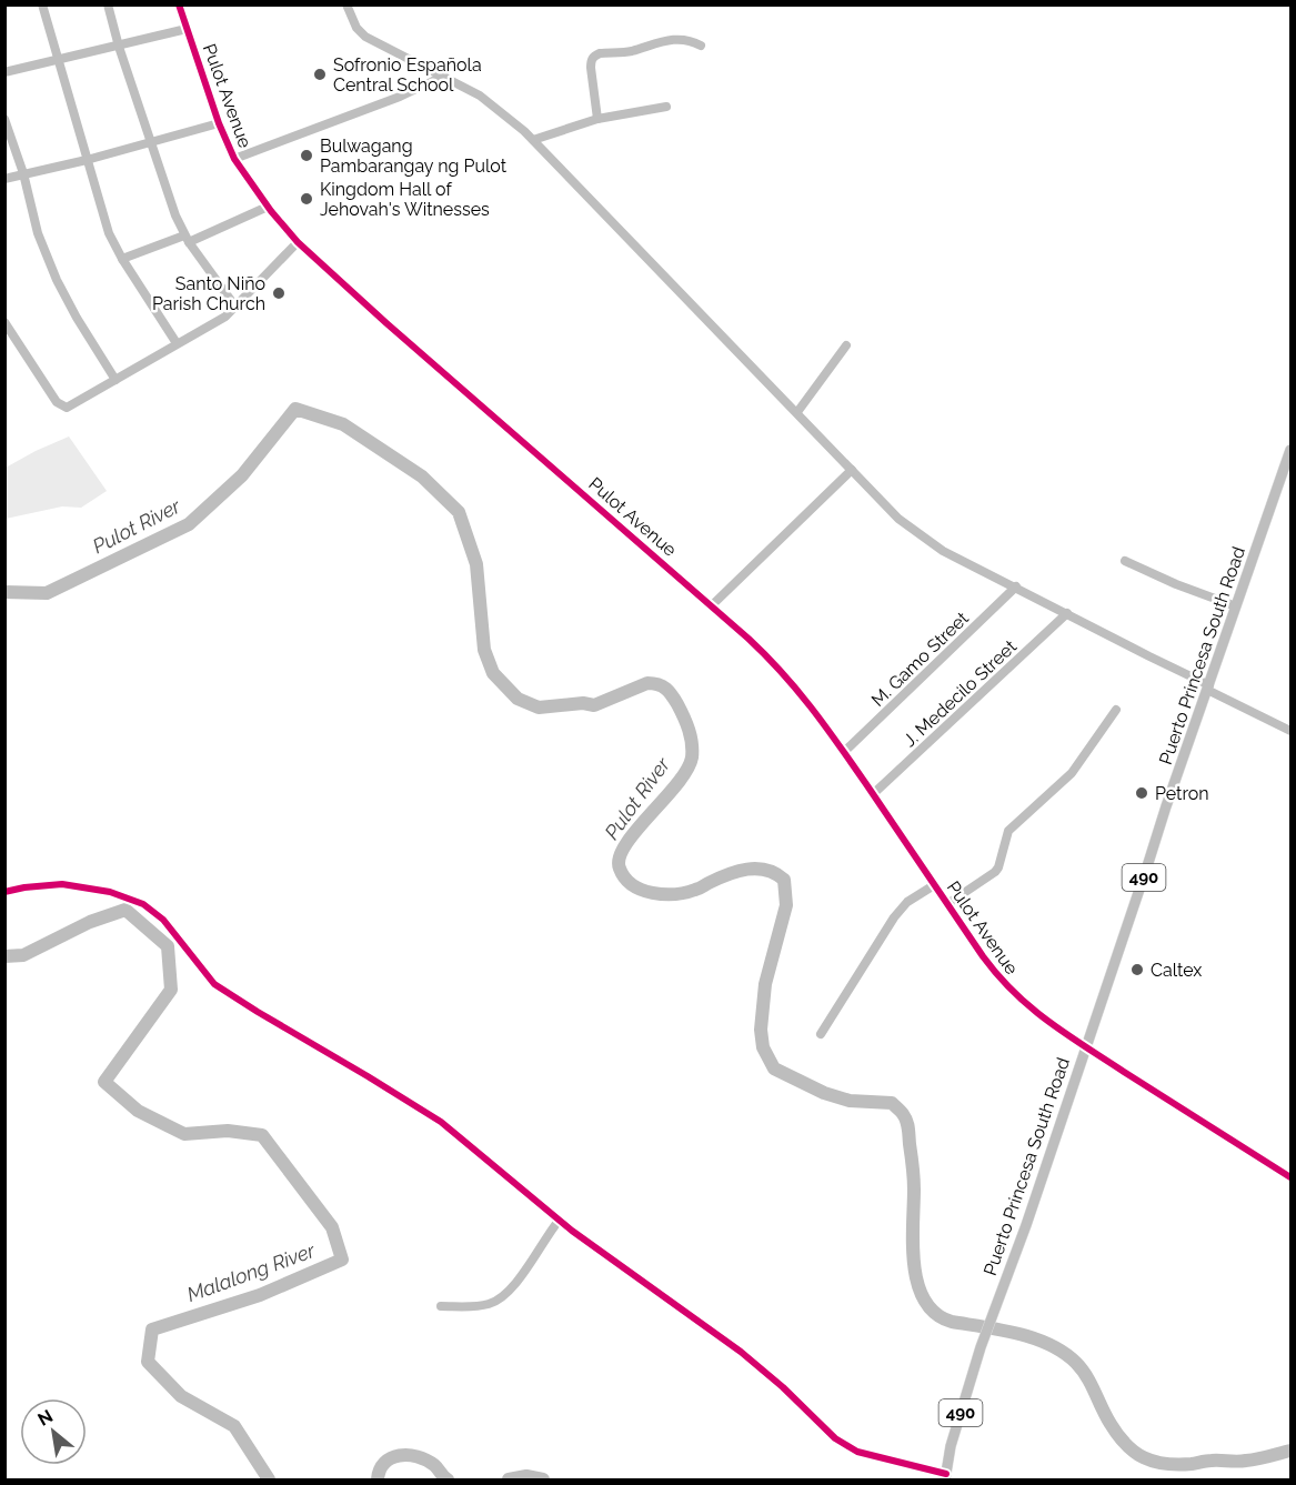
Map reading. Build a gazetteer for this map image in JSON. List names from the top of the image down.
{
  "streets": {
    "main road": ["Puerto Princesa South Road", "490"],
    "street": ["Pulot Avenue", "M. Gamo Street", "J. Medecilo Street"]
  },
  "crossings": [
    ["Pulot Avenue", "Puerto Princesa South Road"],
    ["Pulot Avenue", "M. Gamo Street"],
    ["Pulot Avenue", "J. Medecilo Street"]
  ],
  "water": ["Pulot River", "Malalong River"],
  "places": [
    "Sofronio Española Central School",
    "Bulwagang Pambarangay ng Pulot",
    "Kingdom Hall of Jehovah's Witnesses",
    "Santo Niño Parish Church",
    "Petron",
    "Caltex"
  ],
  "north": "top left"
}
